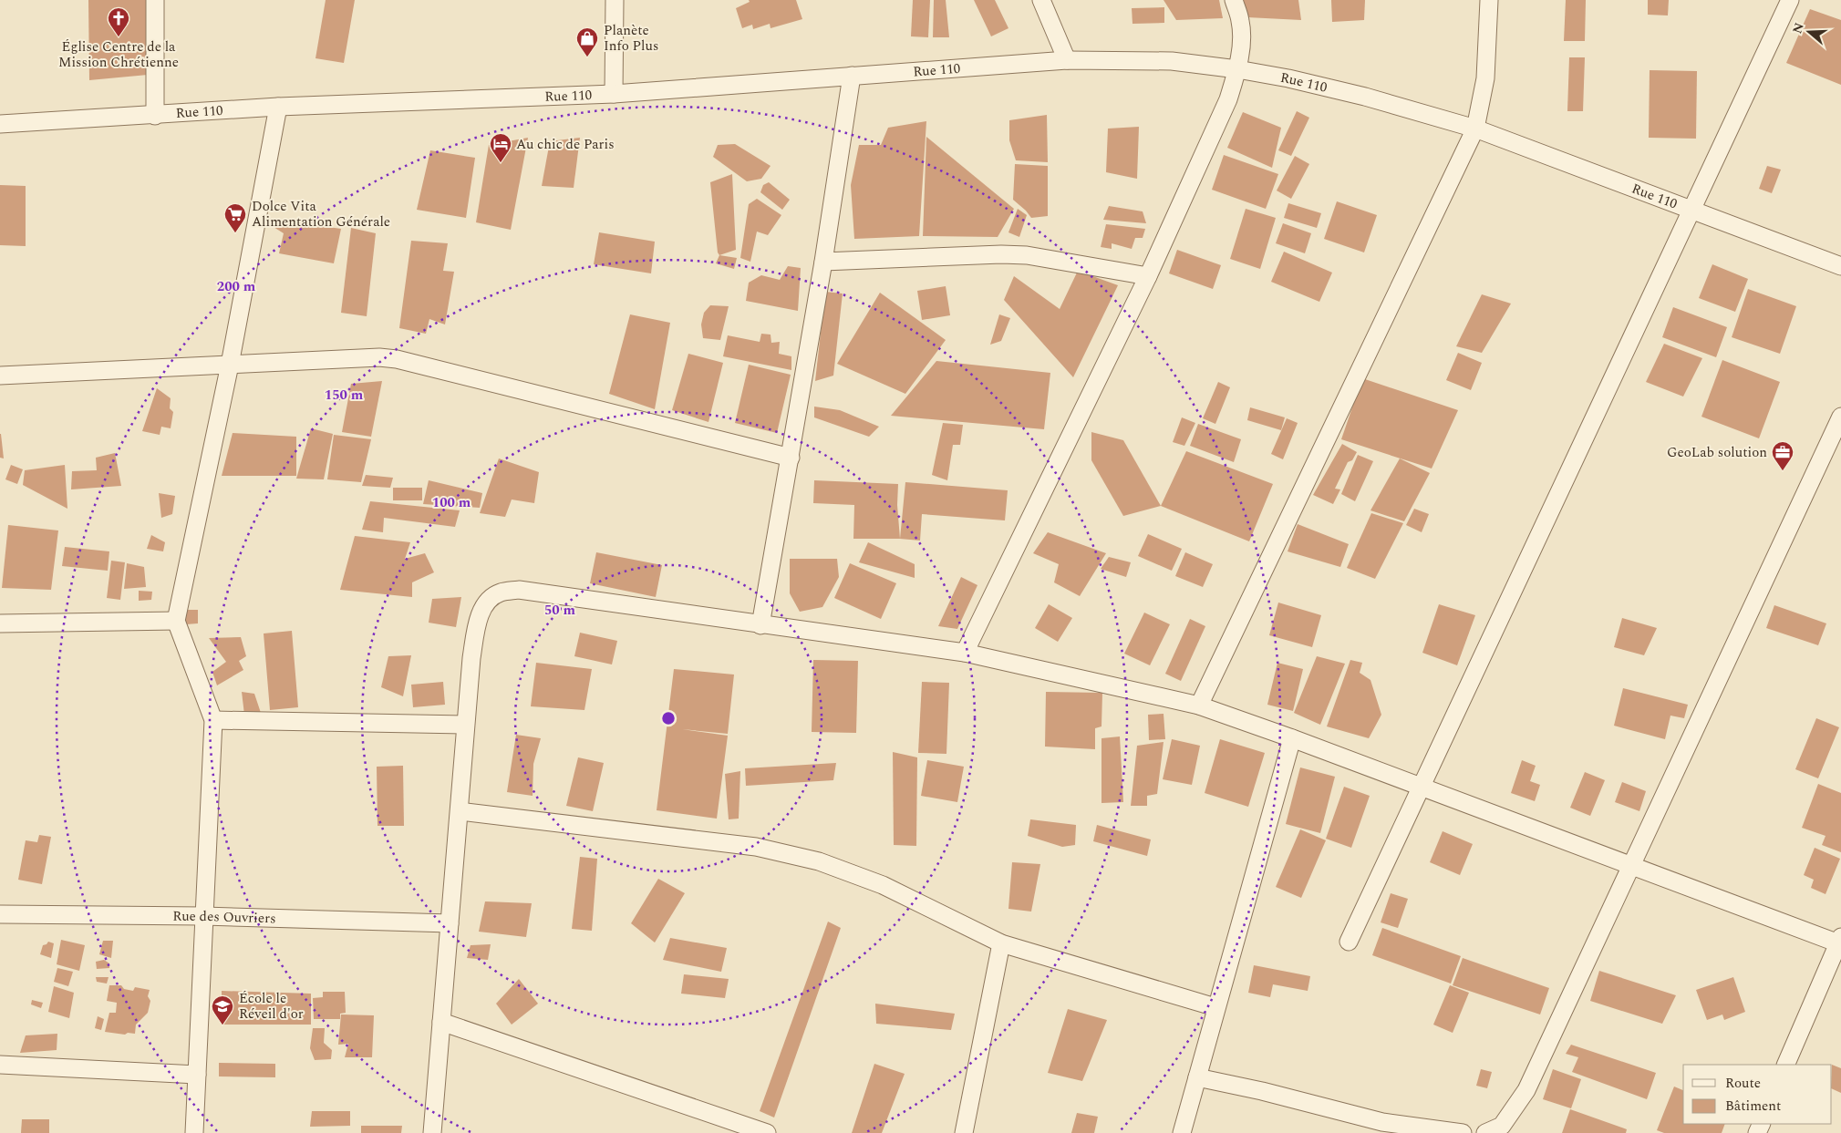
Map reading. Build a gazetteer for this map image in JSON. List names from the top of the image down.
{
  "streets": {
    "street": ["Rue 110", "Rue des Ouvriers"]
  },
  "places": {
    "church": ["Église Centre de la Mission Chrétienne"],
    "shop": ["Planète Info Plus"],
    "hotel": ["Au chic de Paris"],
    "supermarket": ["Dolce Vita Alimentation Générale"],
    "office": ["GeoLab solution"],
    "school or university": ["École le Réveil d'or"]
  },
  "legend": ["Route", "Bâtiment"],
  "north": "left",
  "rings": [
    "200 m",
    "150 m",
    "100 m",
    "50 m"
  ]
}
